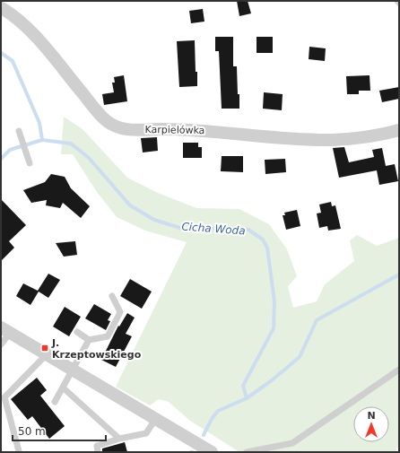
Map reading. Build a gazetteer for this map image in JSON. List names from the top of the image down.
{
  "streets": {
    "street": ["Karpielówka"]
  },
  "water": ["Cicha Woda"],
  "places": {
    "transit": ["J. Krzeptowskiego"]
  },
  "scale_bar": "50 m",
  "north": "top"
}
